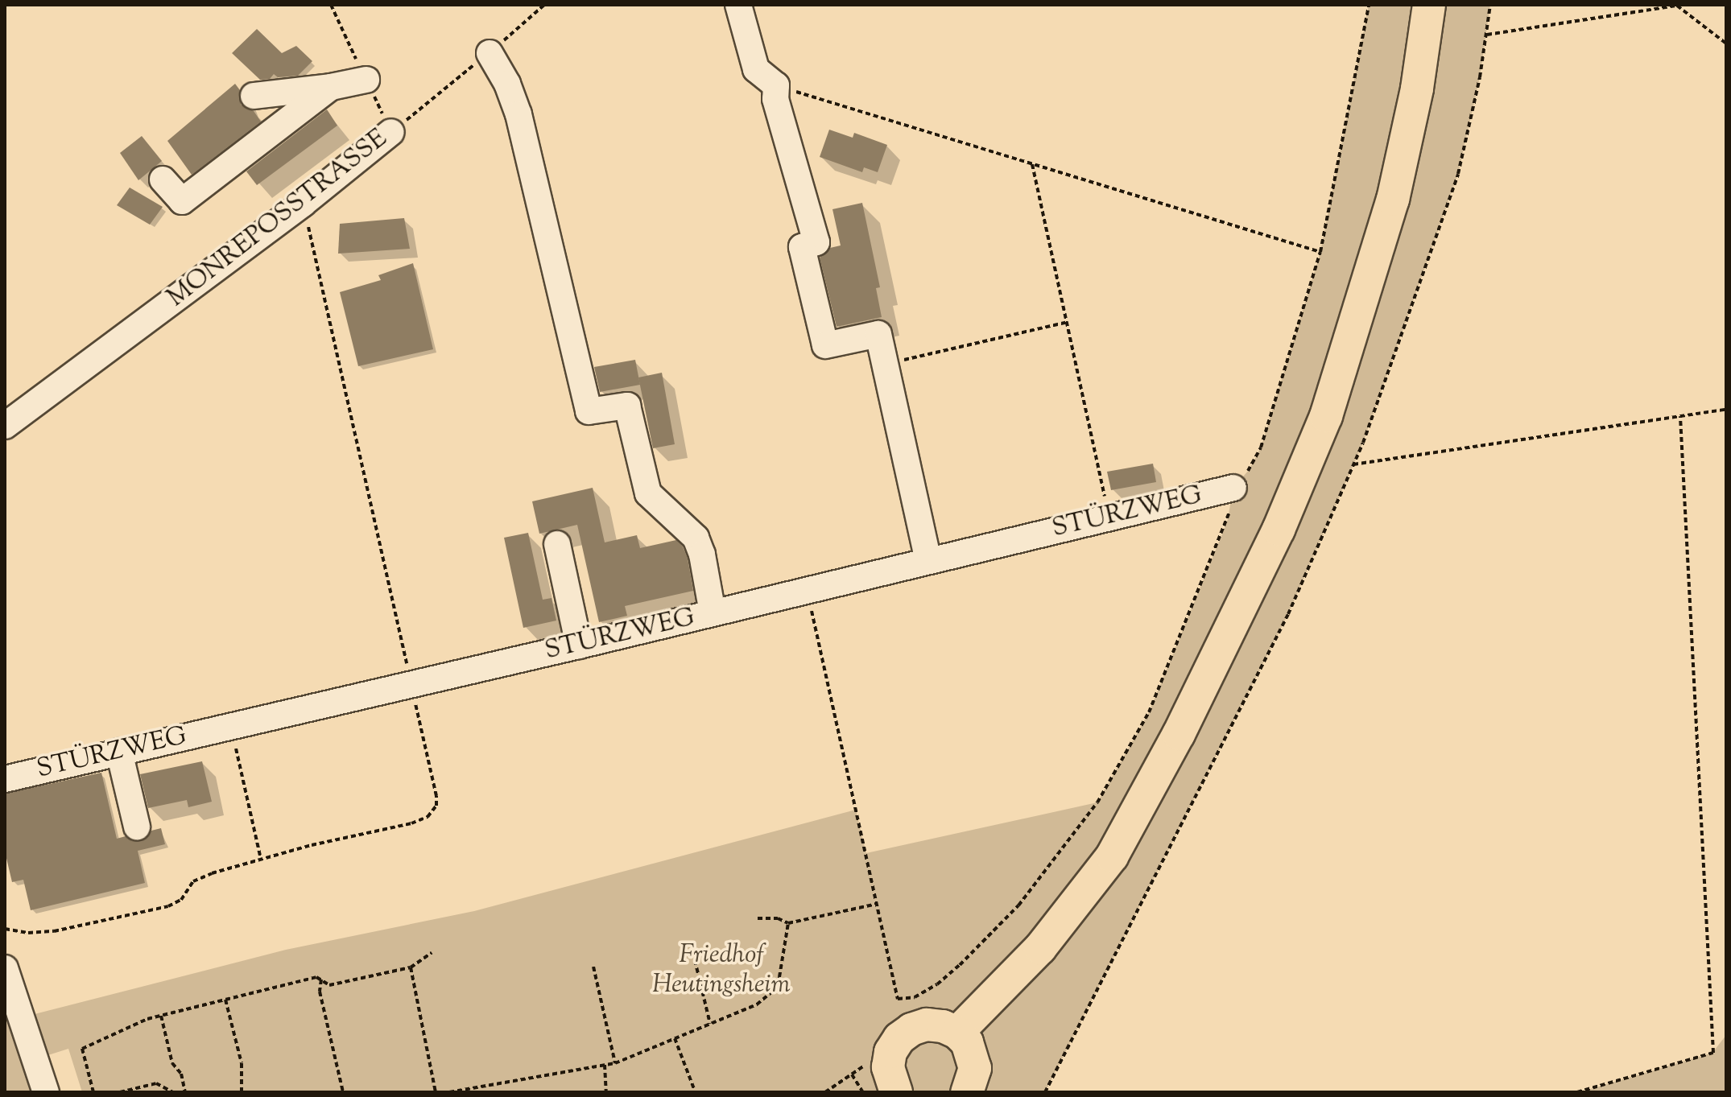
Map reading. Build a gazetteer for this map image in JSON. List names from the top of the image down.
{
  "streets": {
    "street": ["MONREPOSSTRASSE", "STÜRZWEG"]
  },
  "parks": ["Friedhof Heutingsheim"]
}
